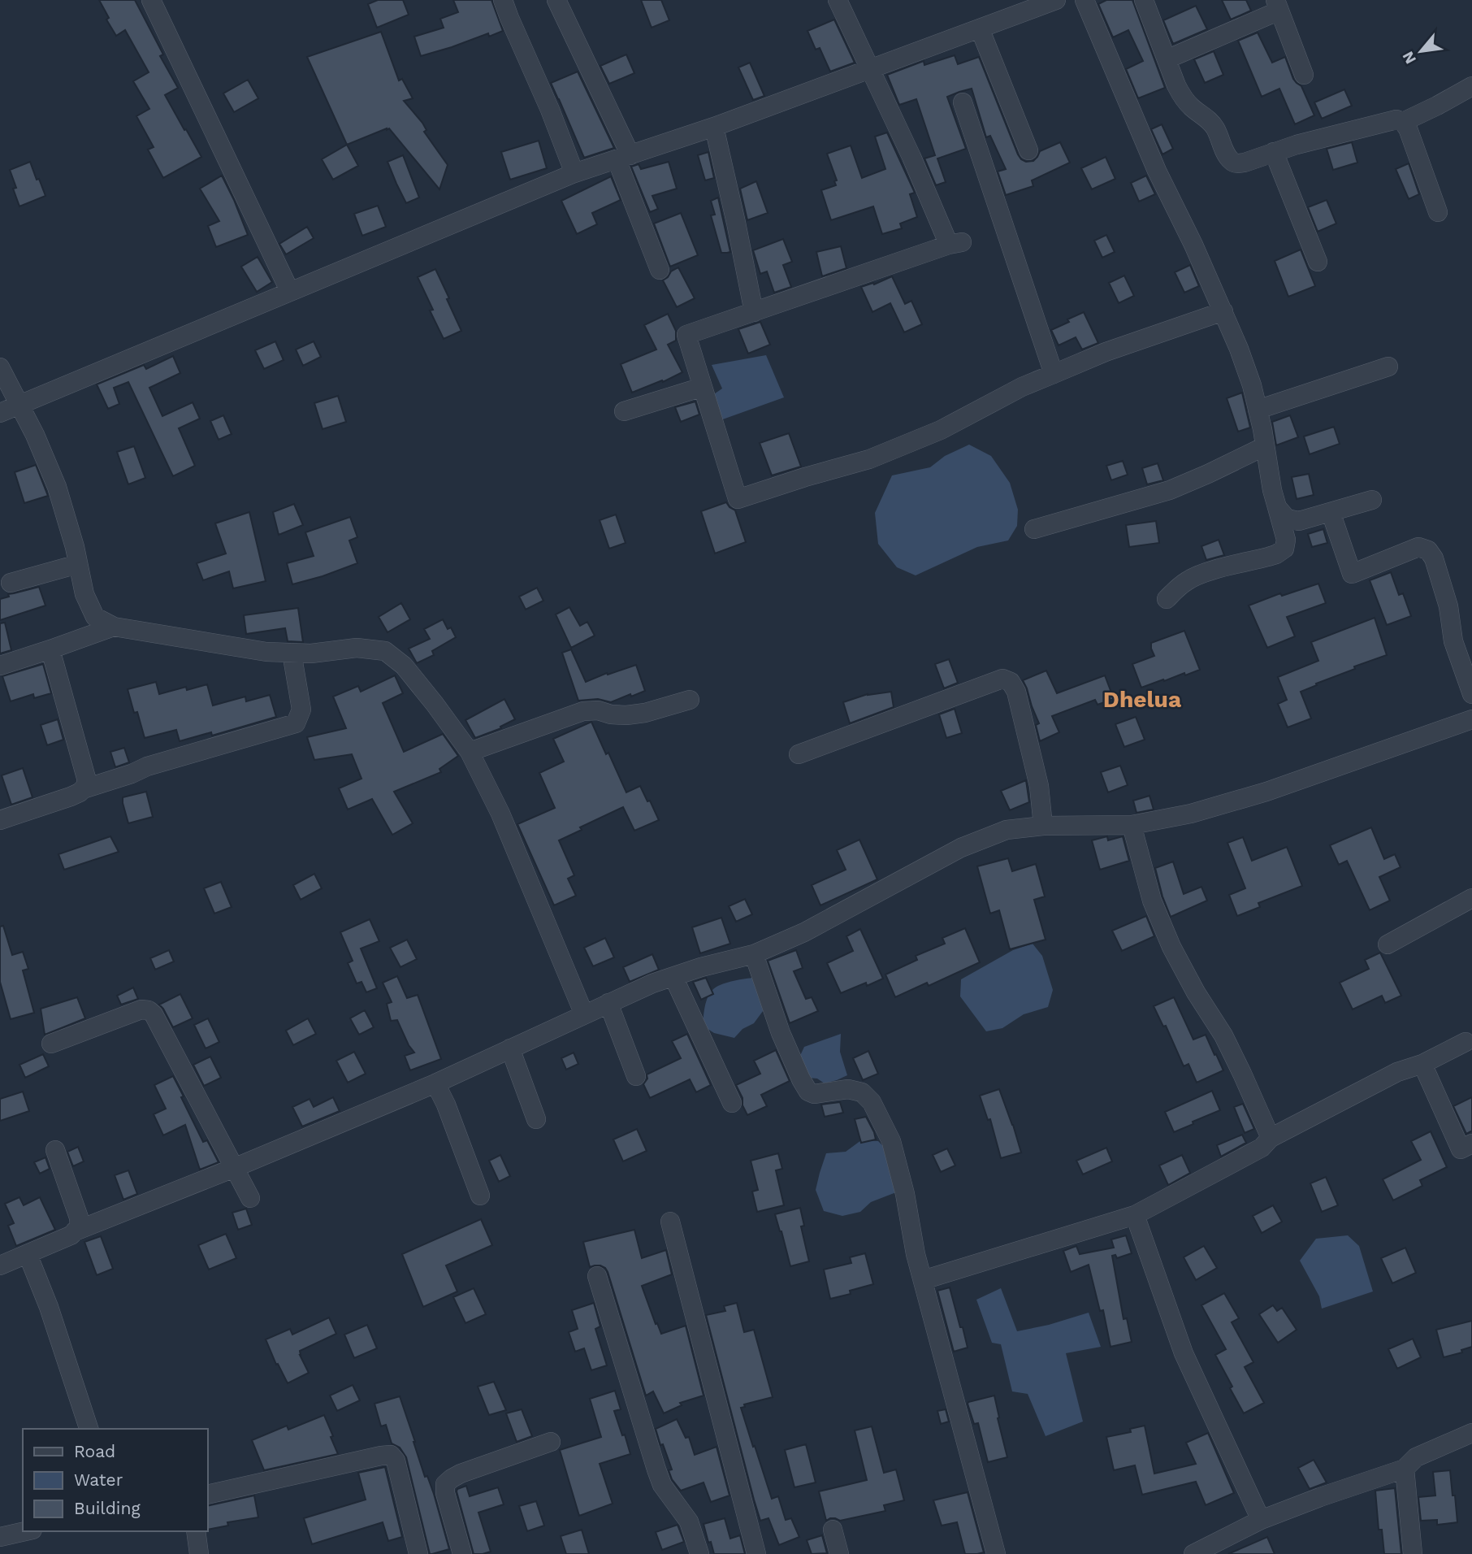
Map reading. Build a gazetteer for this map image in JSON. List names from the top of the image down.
{
  "districts": ["Dhelua"],
  "legend": ["Road", "Water", "Building"],
  "north": "bottom left"
}
